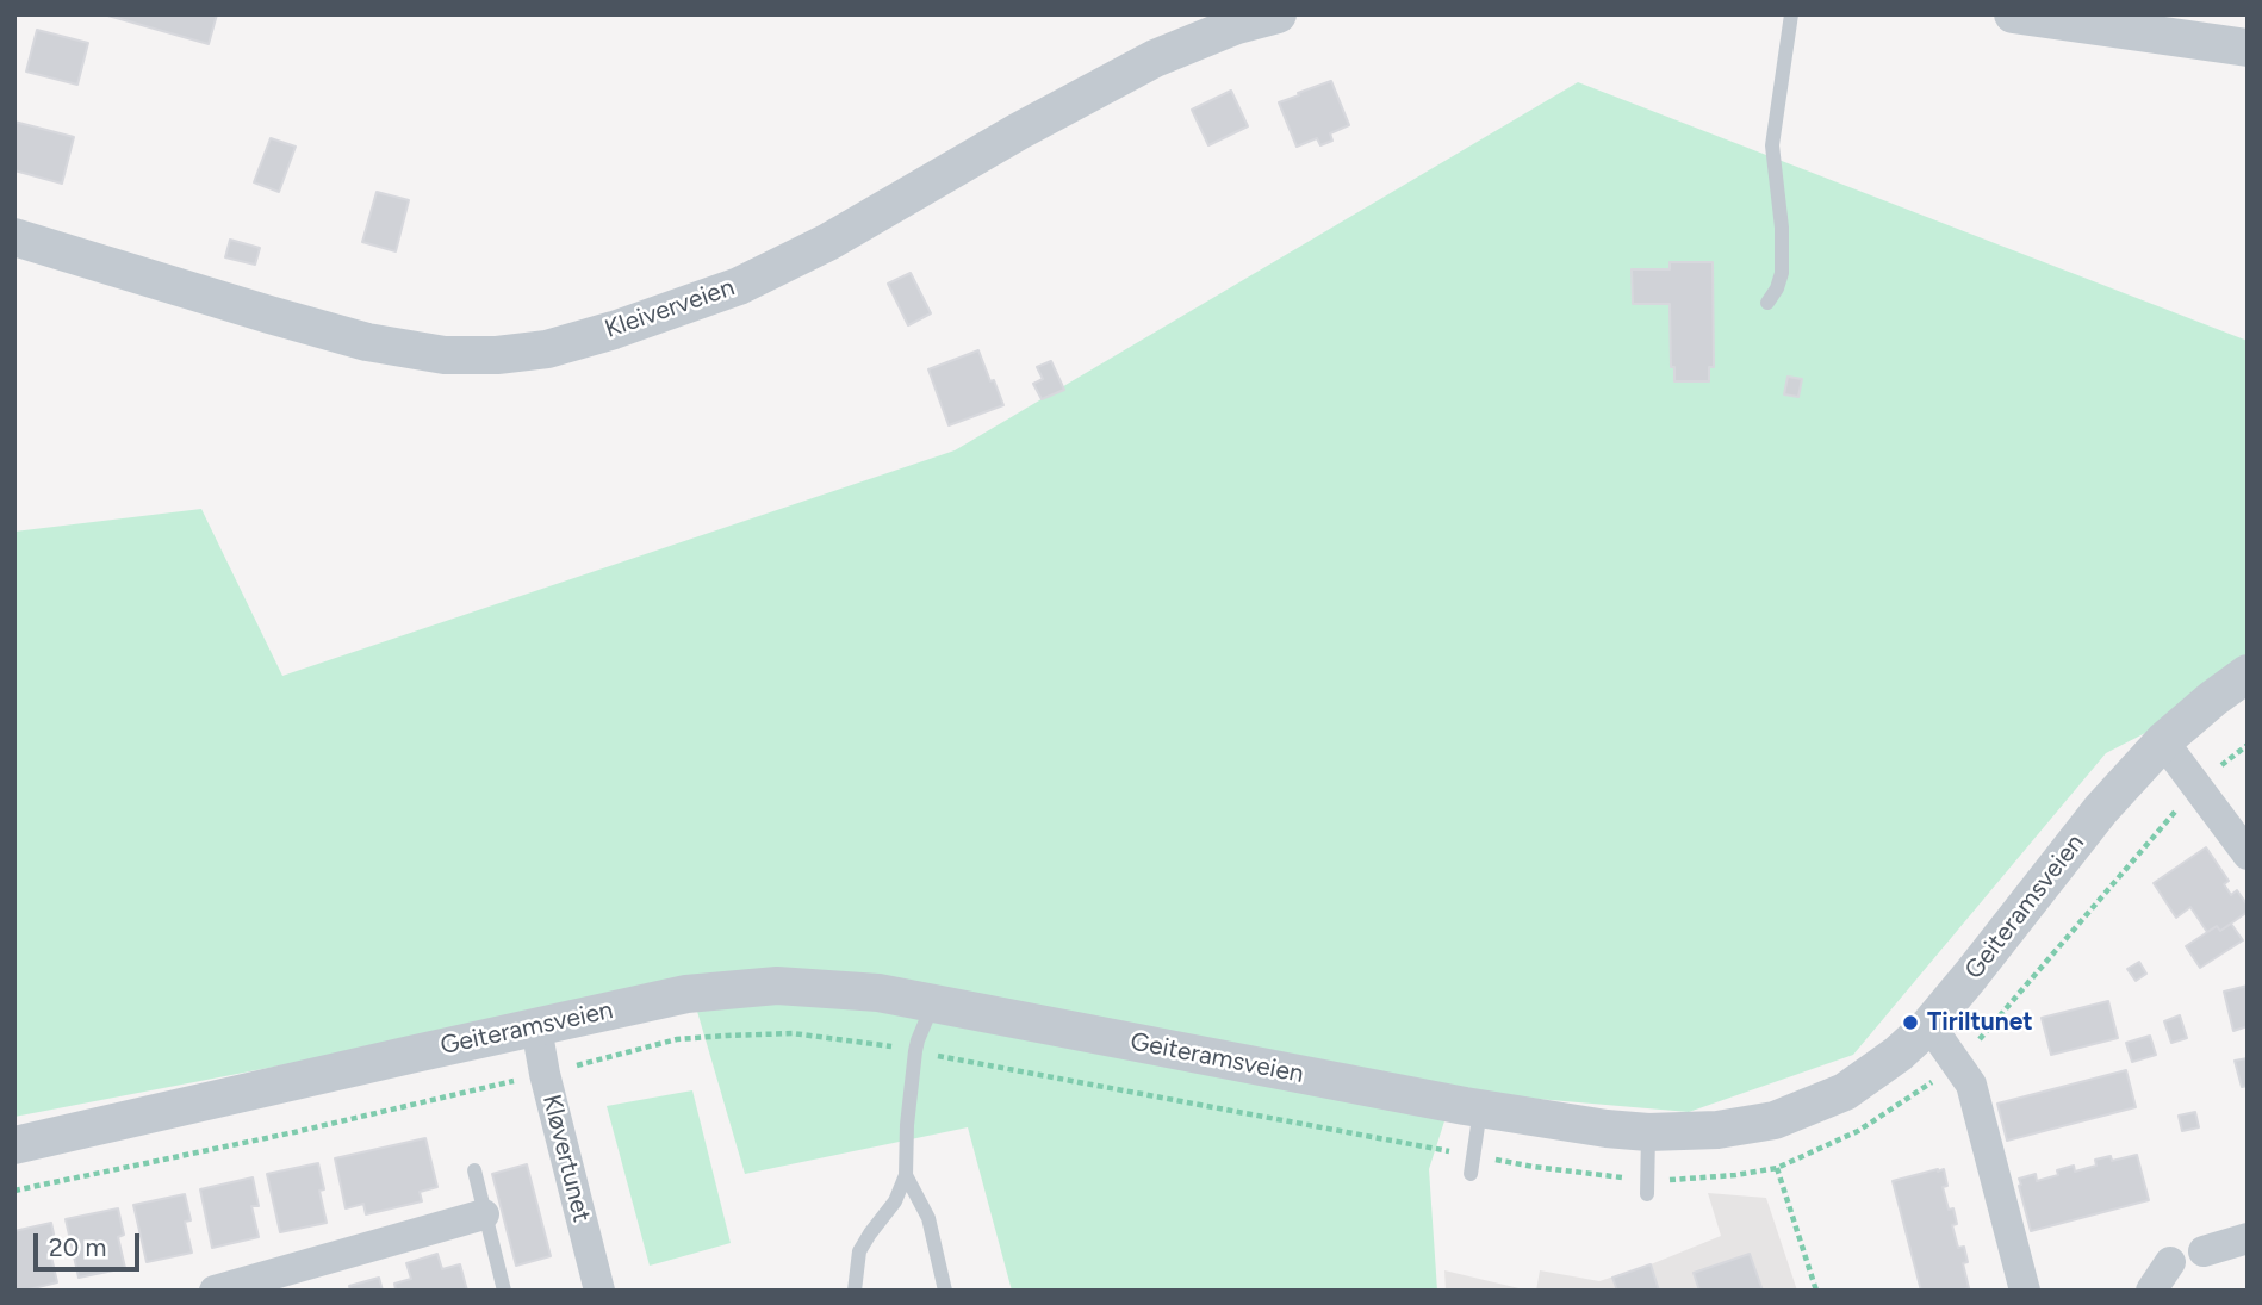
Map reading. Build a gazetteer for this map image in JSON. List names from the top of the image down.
{
  "streets": {
    "street": ["Kleiverveien", "Geiteramsveien", "Kløvertunet"]
  },
  "crossings": [
    ["Geiteramsveien", "Kløvertunet"]
  ],
  "places": ["Tiriltunet"],
  "scale_bar": "20 m"
}
